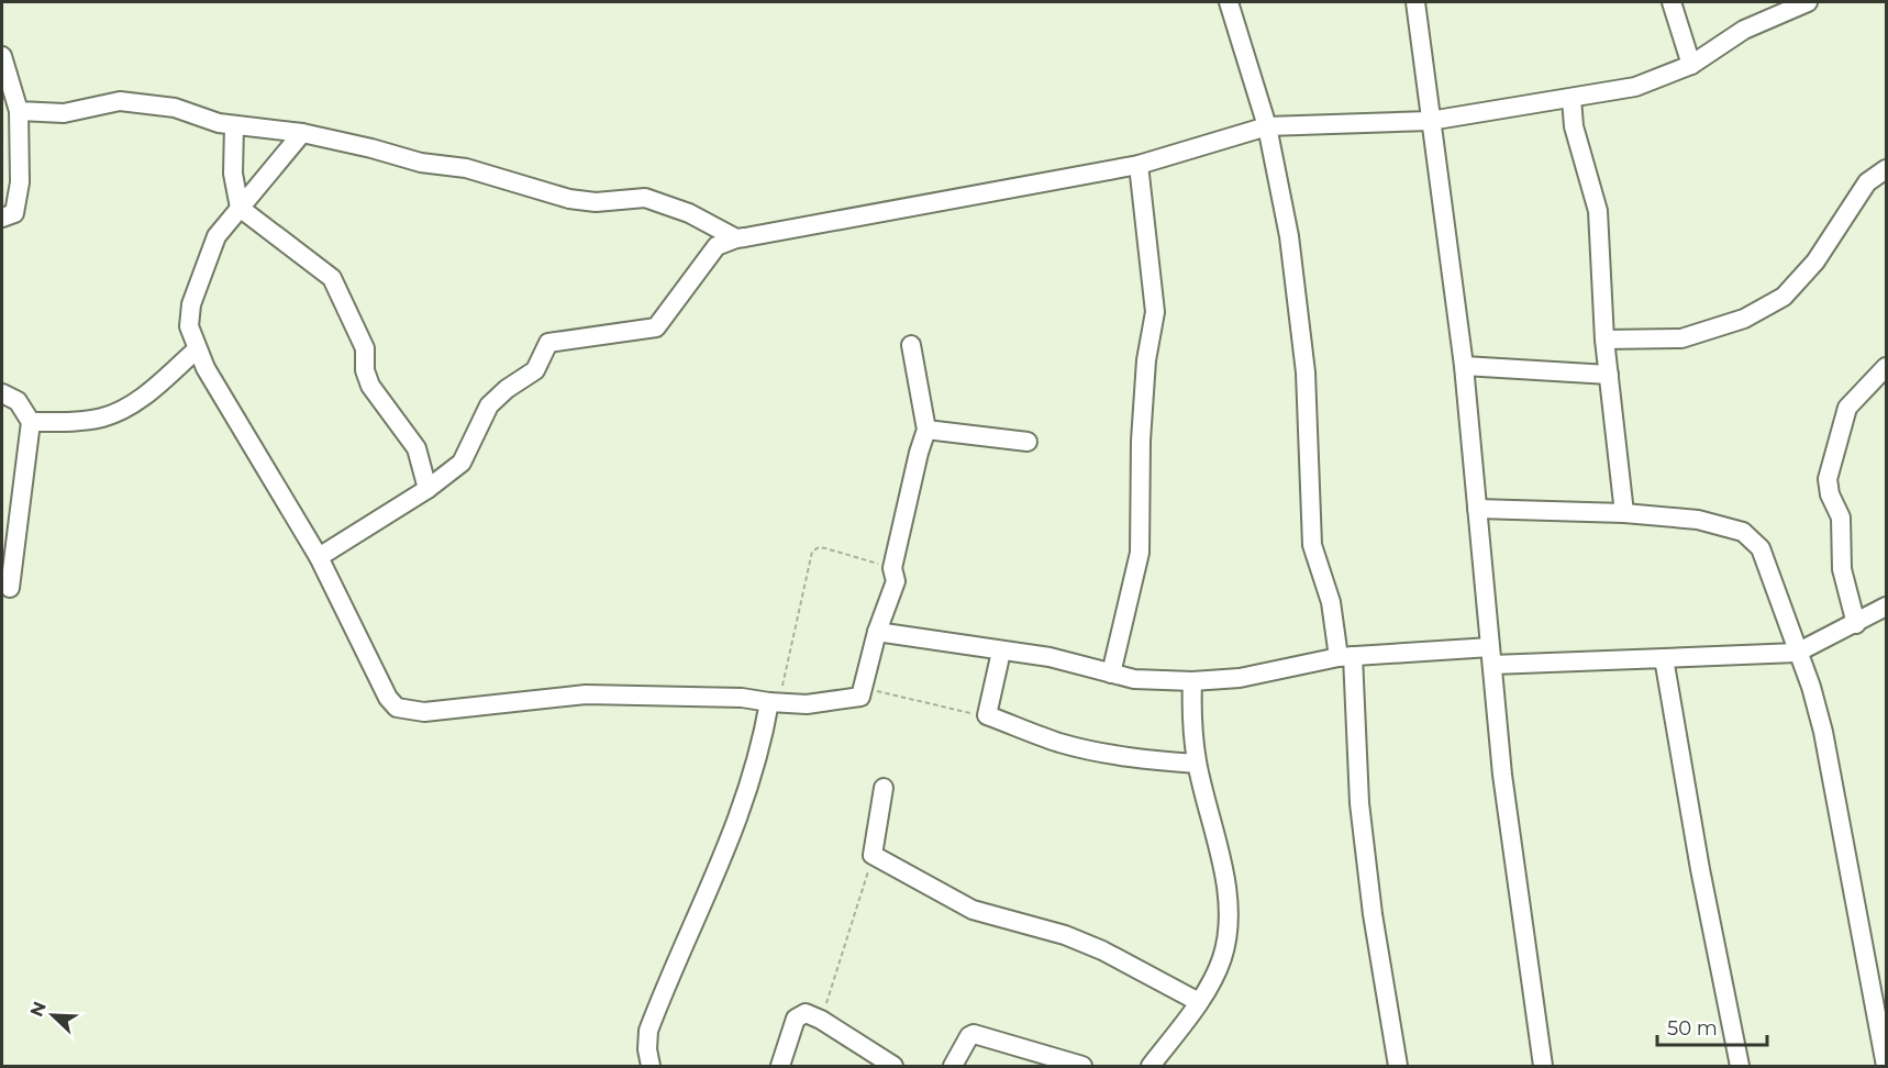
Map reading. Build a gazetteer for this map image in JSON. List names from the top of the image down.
{
  "scale_bar": "50 m",
  "north": "top left"
}
